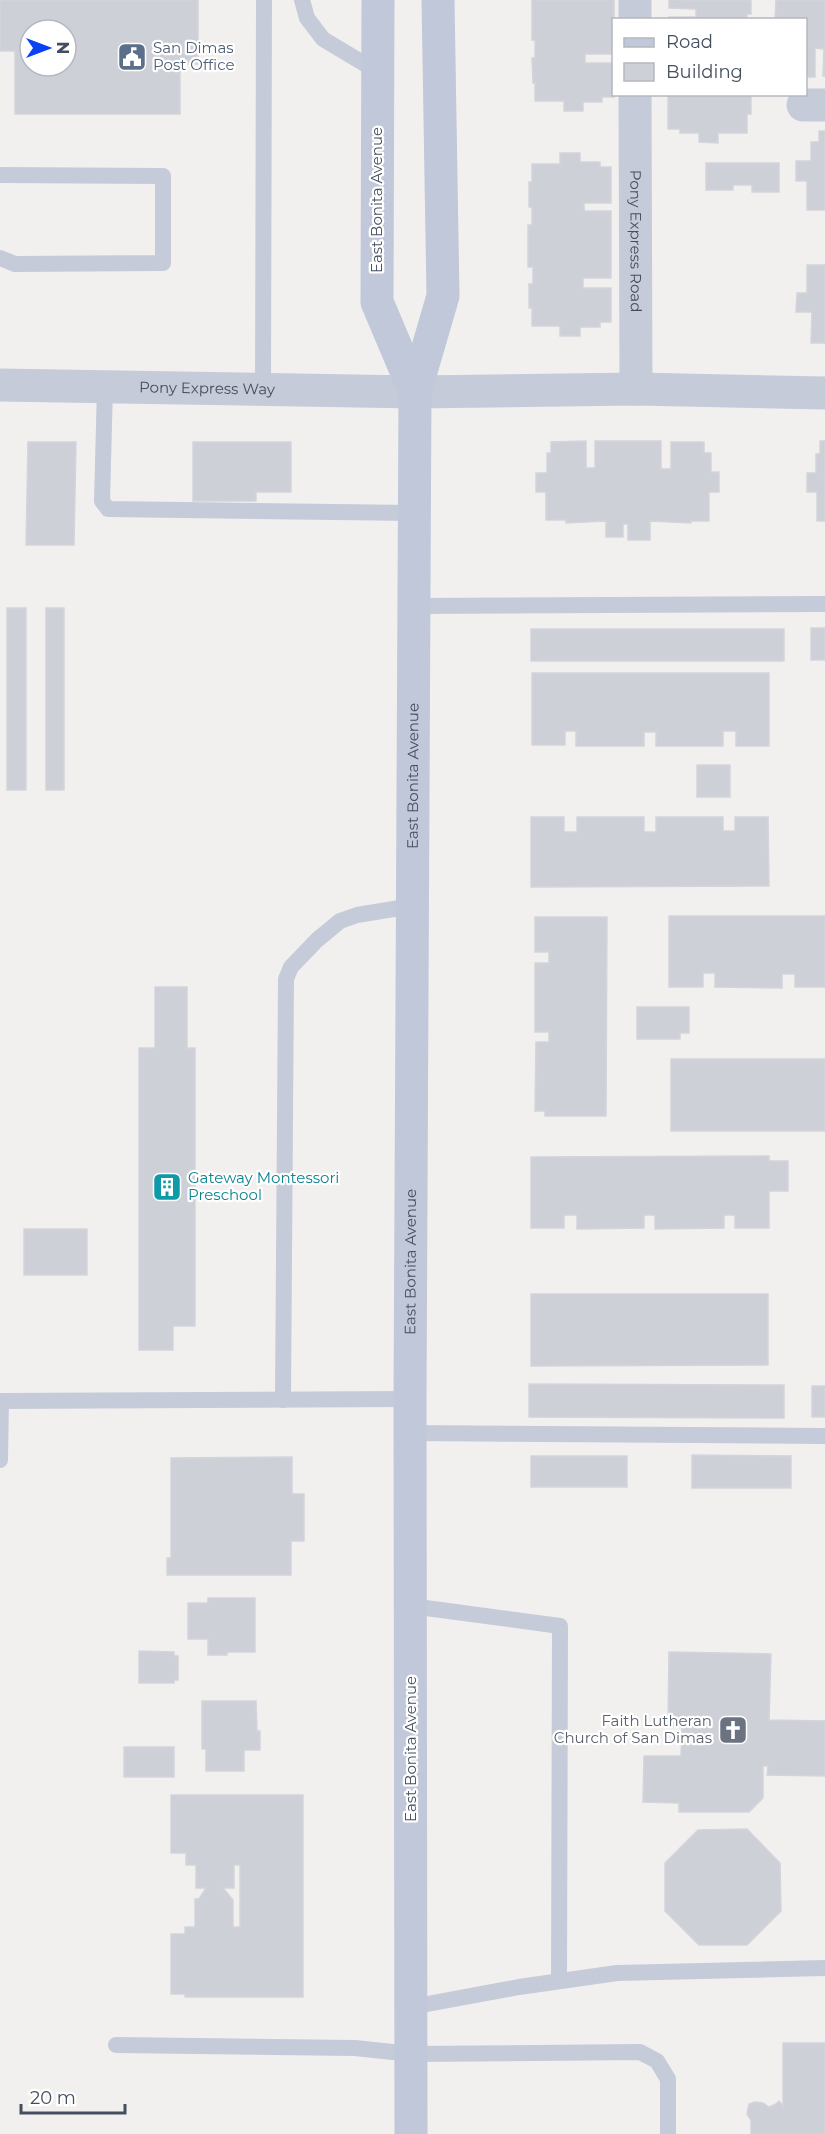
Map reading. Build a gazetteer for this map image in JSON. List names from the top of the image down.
{
  "streets": {
    "main road": ["East Bonita Avenue"],
    "street": ["Pony Express Road", "Pony Express Way"]
  },
  "crossings": [
    ["East Bonita Avenue", "Pony Express Way"]
  ],
  "places": {
    "public building": ["San Dimas Post Office"],
    "building": ["Gateway Montessori Preschool"],
    "church": ["Faith Lutheran Church of San Dimas"]
  },
  "legend": ["Road", "Building"],
  "scale_bar": "20 m",
  "north": "right"
}
